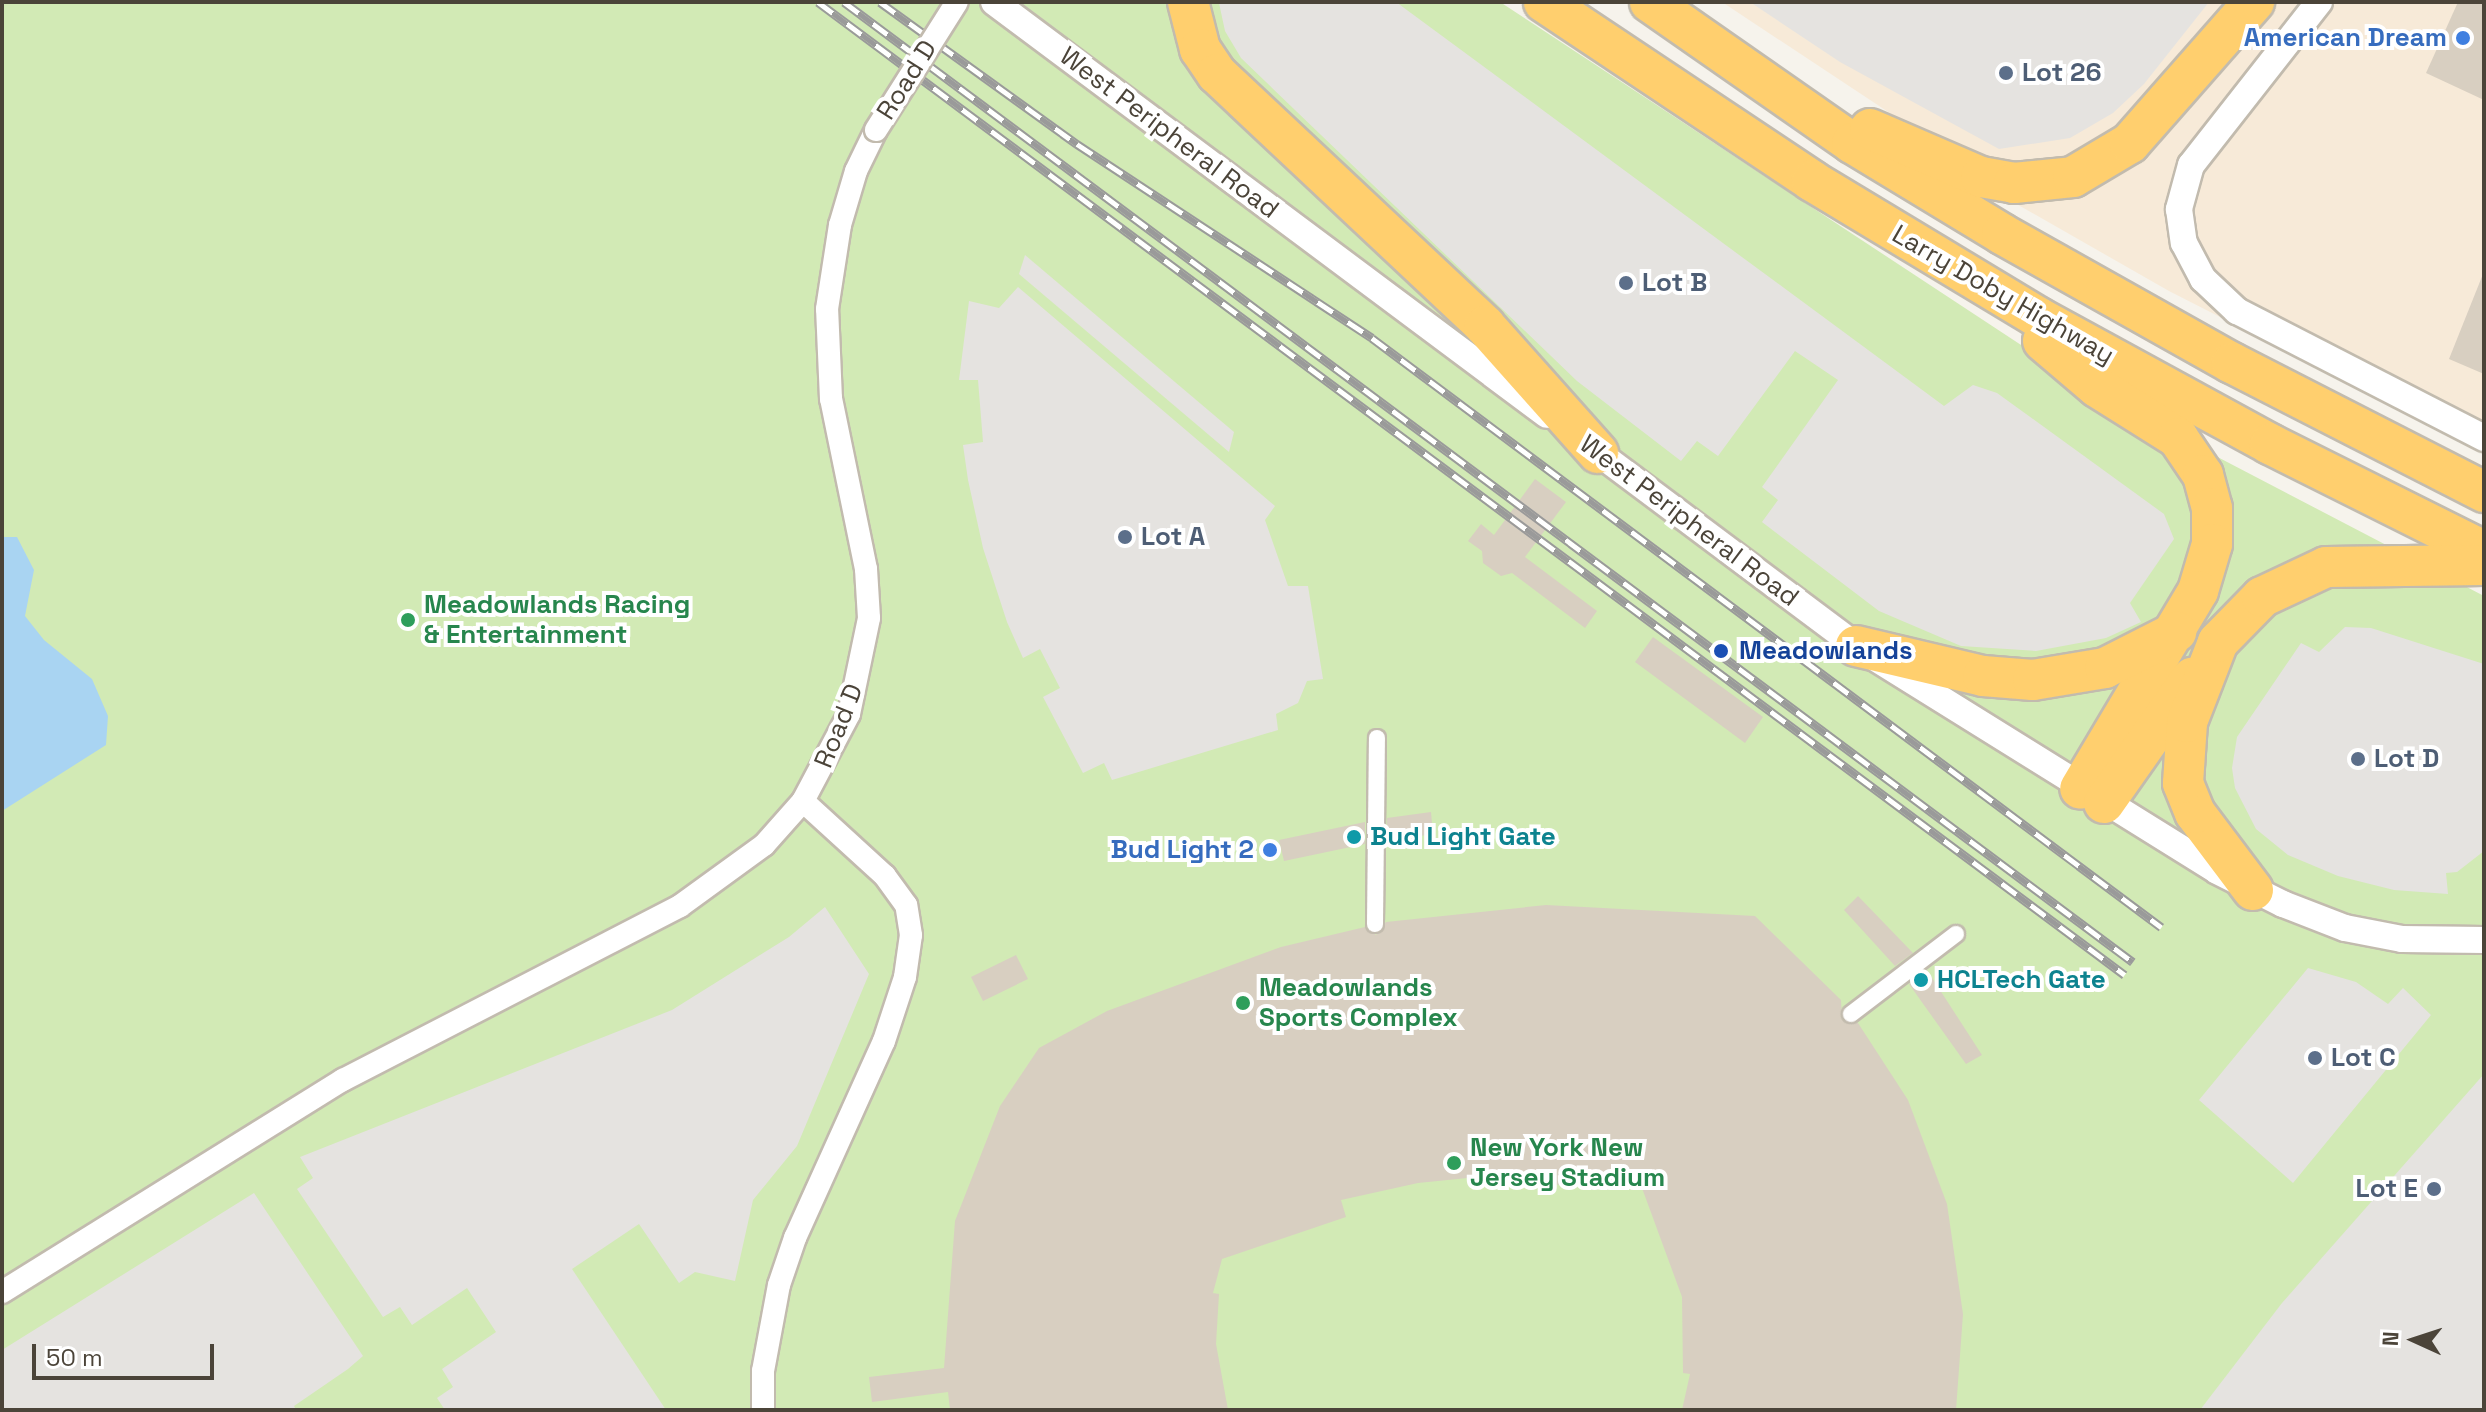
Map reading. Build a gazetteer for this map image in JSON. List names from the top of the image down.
{
  "streets": {
    "highway": ["Larry Doby Highway"],
    "street": ["Road D", "West Peripheral Road"]
  },
  "places": [
    "American Dream",
    "Lot 26",
    "Lot B",
    "Lot A",
    "Meadowlands Racing & Entertainment",
    "Meadowlands",
    "Lot D",
    "Bud Light Gate",
    "Bud Light 2",
    "HCLTech Gate",
    "Meadowlands Sports Complex",
    "Lot C",
    "New York New Jersey Stadium",
    "Lot E"
  ],
  "scale_bar": "50 m",
  "north": "left"
}
